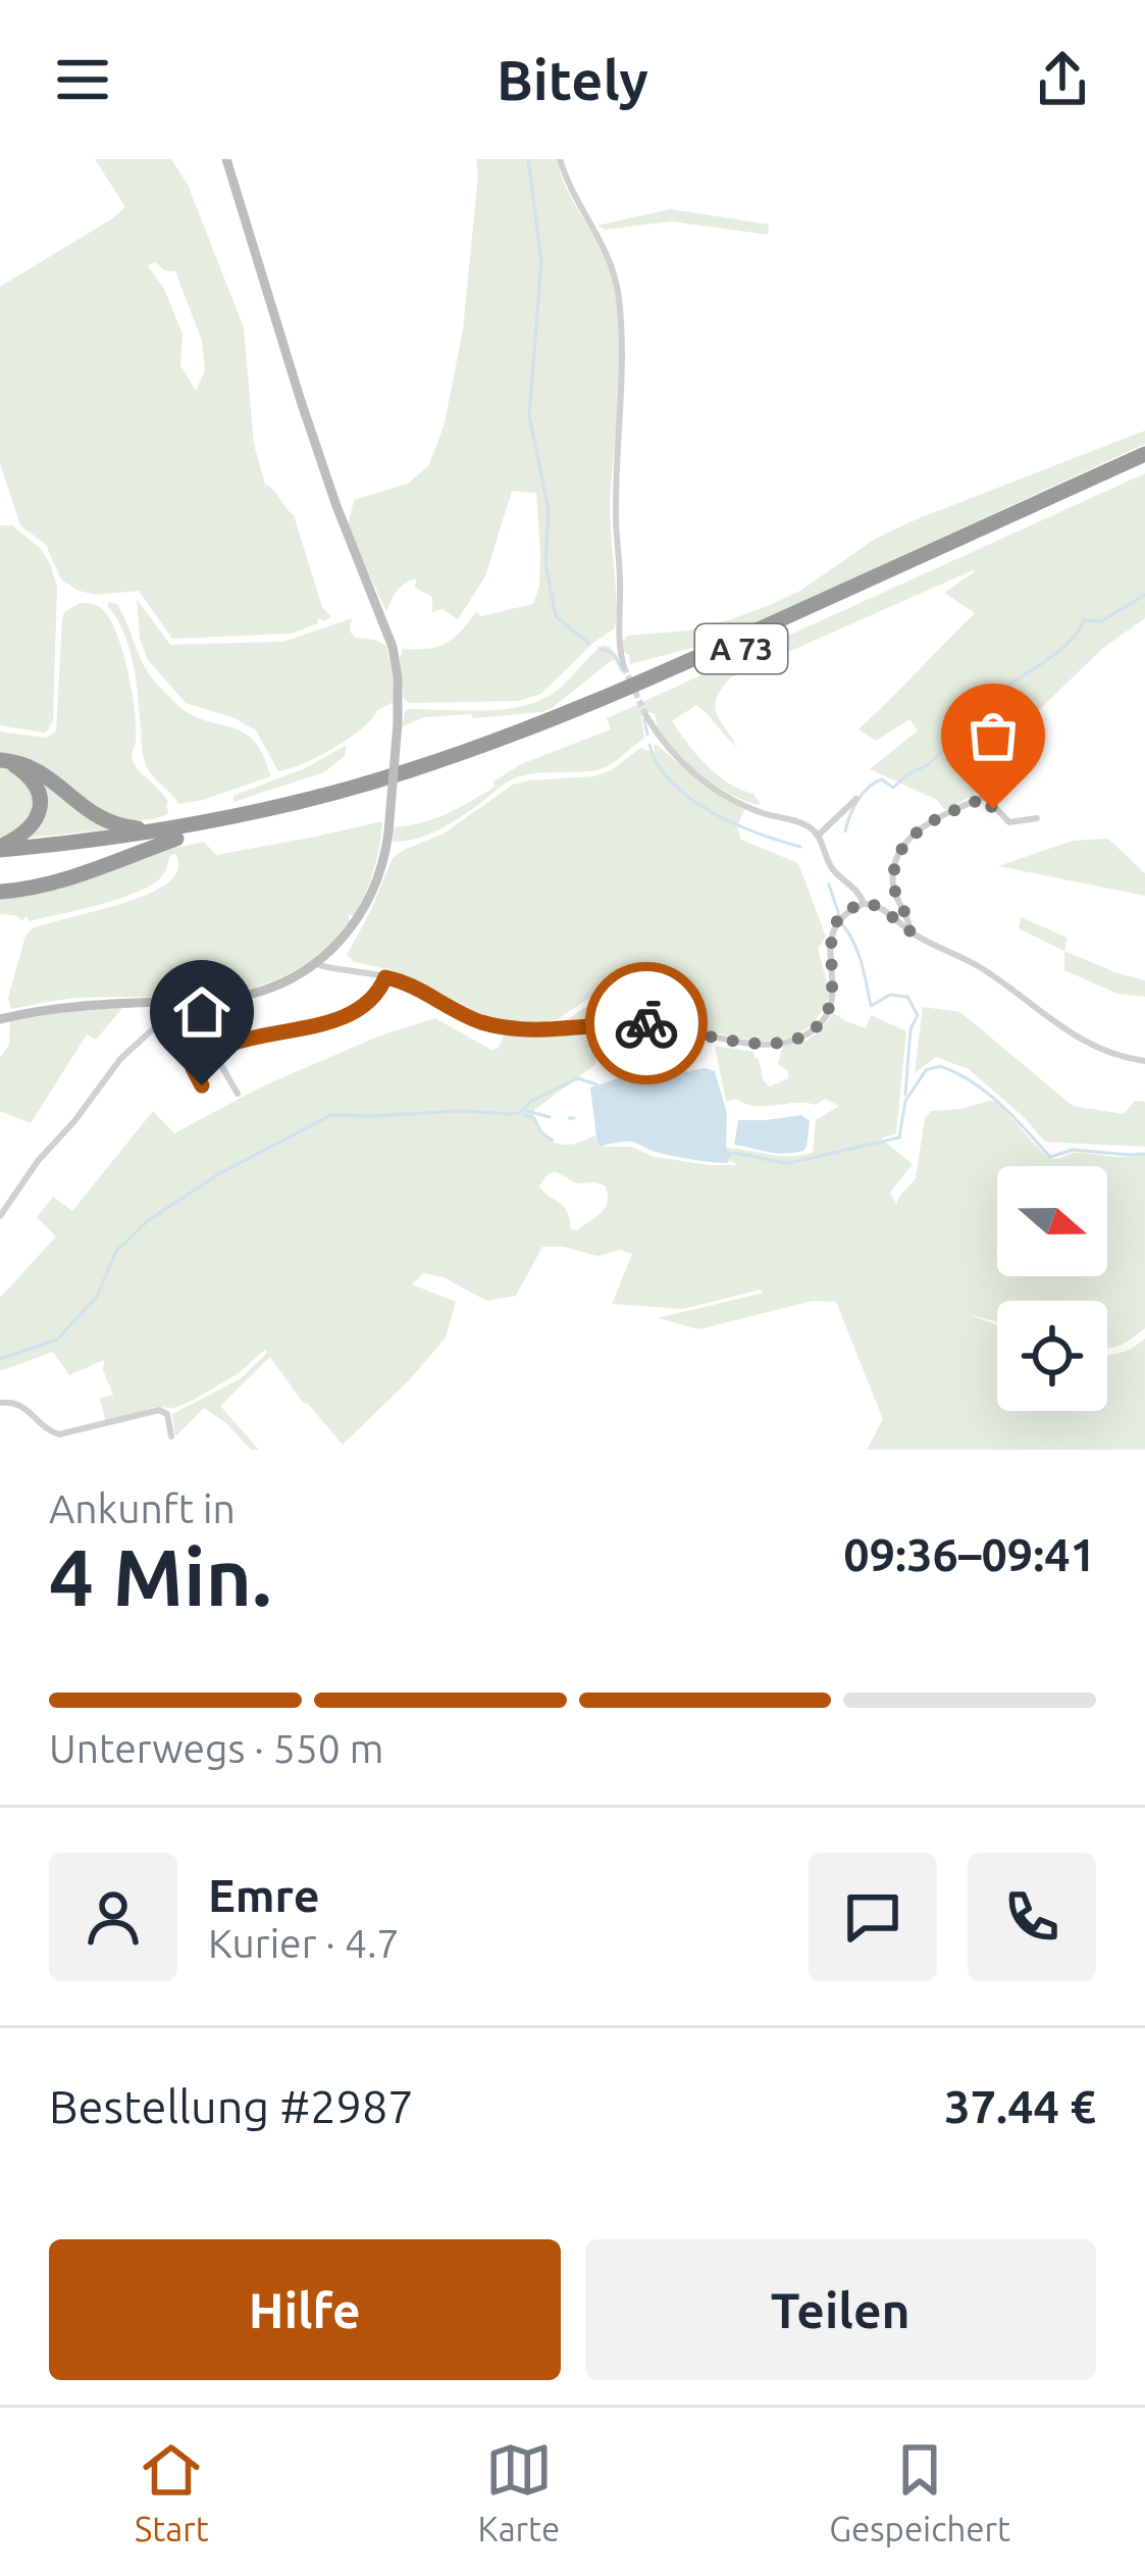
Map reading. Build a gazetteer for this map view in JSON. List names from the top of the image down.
{
  "streets": {
    "highway": ["A 73"]
  },
  "north": "right",
  "page": {
    "header": "Bitely",
    "heading": ["4 Min.", "Ankunft in", "09:36–09:41"],
    "panel": [
      "Emre",
      "Kurier · 4.7",
      "Bestellung #2987",
      "37.44 €"
    ],
    "bar": "Unterwegs · 550 m",
    "buttons": ["Hilfe", "Teilen"],
    "tabs": ["Start", "Karte", "Gespeichert"]
  }
}
